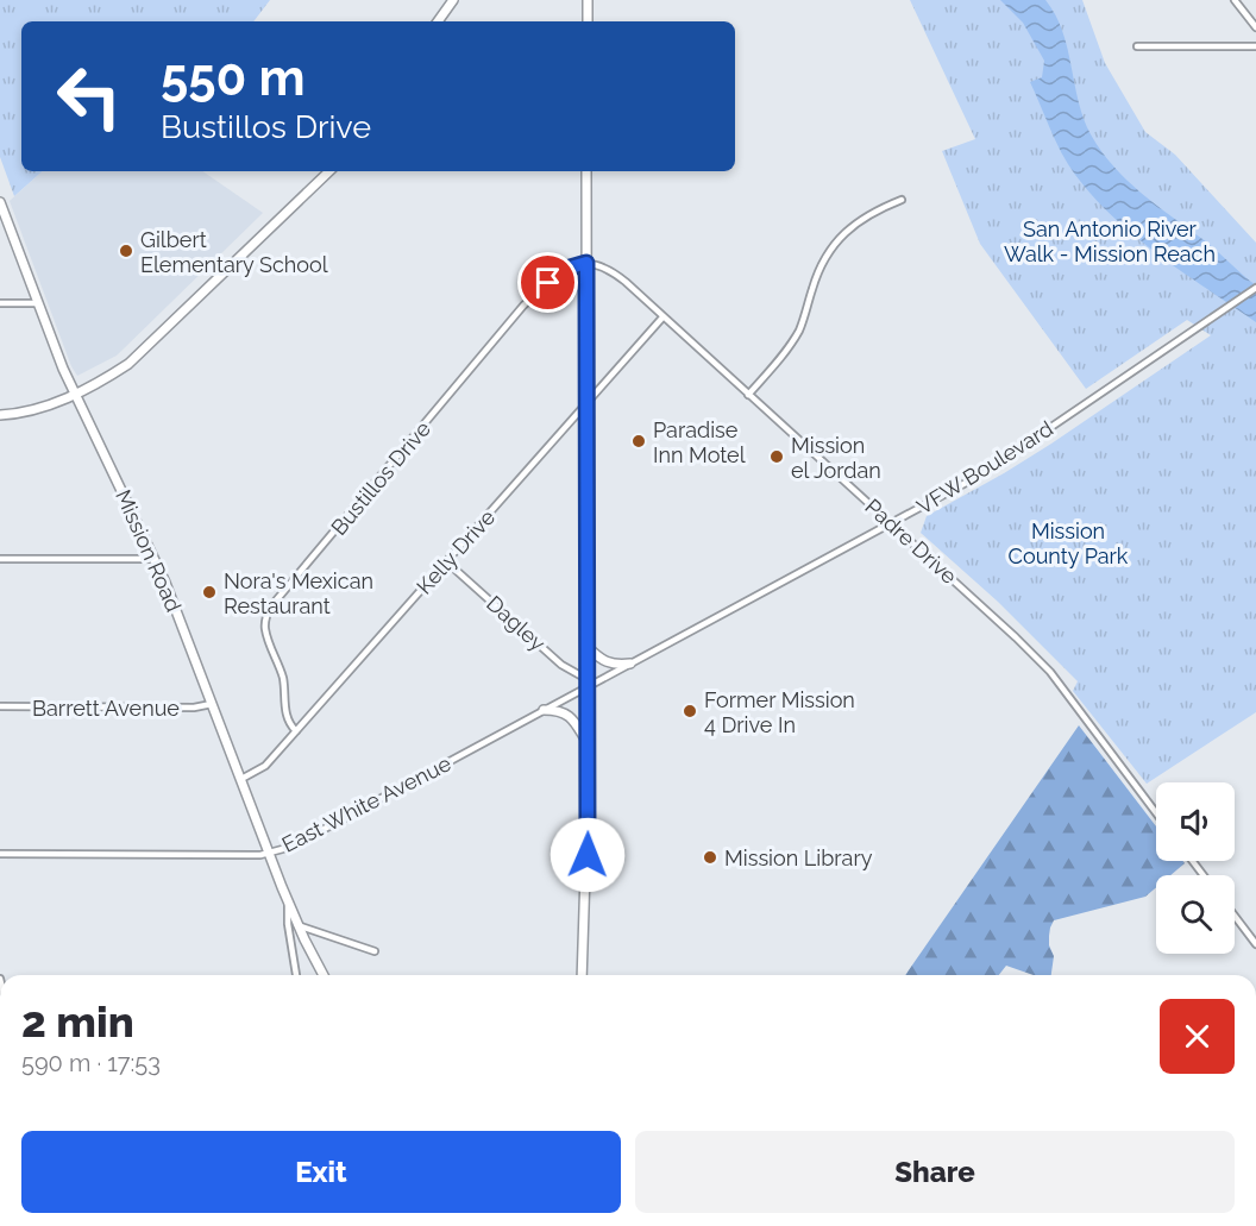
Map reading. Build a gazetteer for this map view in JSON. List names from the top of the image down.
{
  "streets": {
    "main road": ["Mission Road"],
    "street": [
      "VFW Boulevard",
      "Bustillos Drive",
      "Padre Drive",
      "Kelly Drive",
      "Dagley",
      "Barrett Avenue",
      "East White Avenue"
    ]
  },
  "crossings": [
    ["VFW Boulevard", "Padre Drive"],
    ["VFW Boulevard", "Dagley"],
    ["VFW Boulevard", "East White Avenue"],
    ["Bustillos Drive", "Padre Drive"],
    ["Bustillos Drive", "Kelly Drive"],
    ["Padre Drive", "Kelly Drive"],
    ["Mission Road", "Kelly Drive"],
    ["Mission Road", "Barrett Avenue"],
    ["Mission Road", "East White Avenue"],
    ["Kelly Drive", "Dagley"],
    ["Dagley", "East White Avenue"]
  ],
  "parks": ["San Antonio River Walk - Mission Reach", "Mission County Park"],
  "places": [
    "Gilbert Elementary School",
    "Paradise Inn Motel",
    "Mission el Jordan",
    "Nora's Mexican Restaurant",
    "Former Mission 4 Drive In",
    "Mission Library"
  ],
  "page": {
    "turn": ["550 m", "Bustillos Drive"],
    "heading": ["2 min", "590 m · 17:53"],
    "buttons": ["Exit", "Share"]
  }
}
